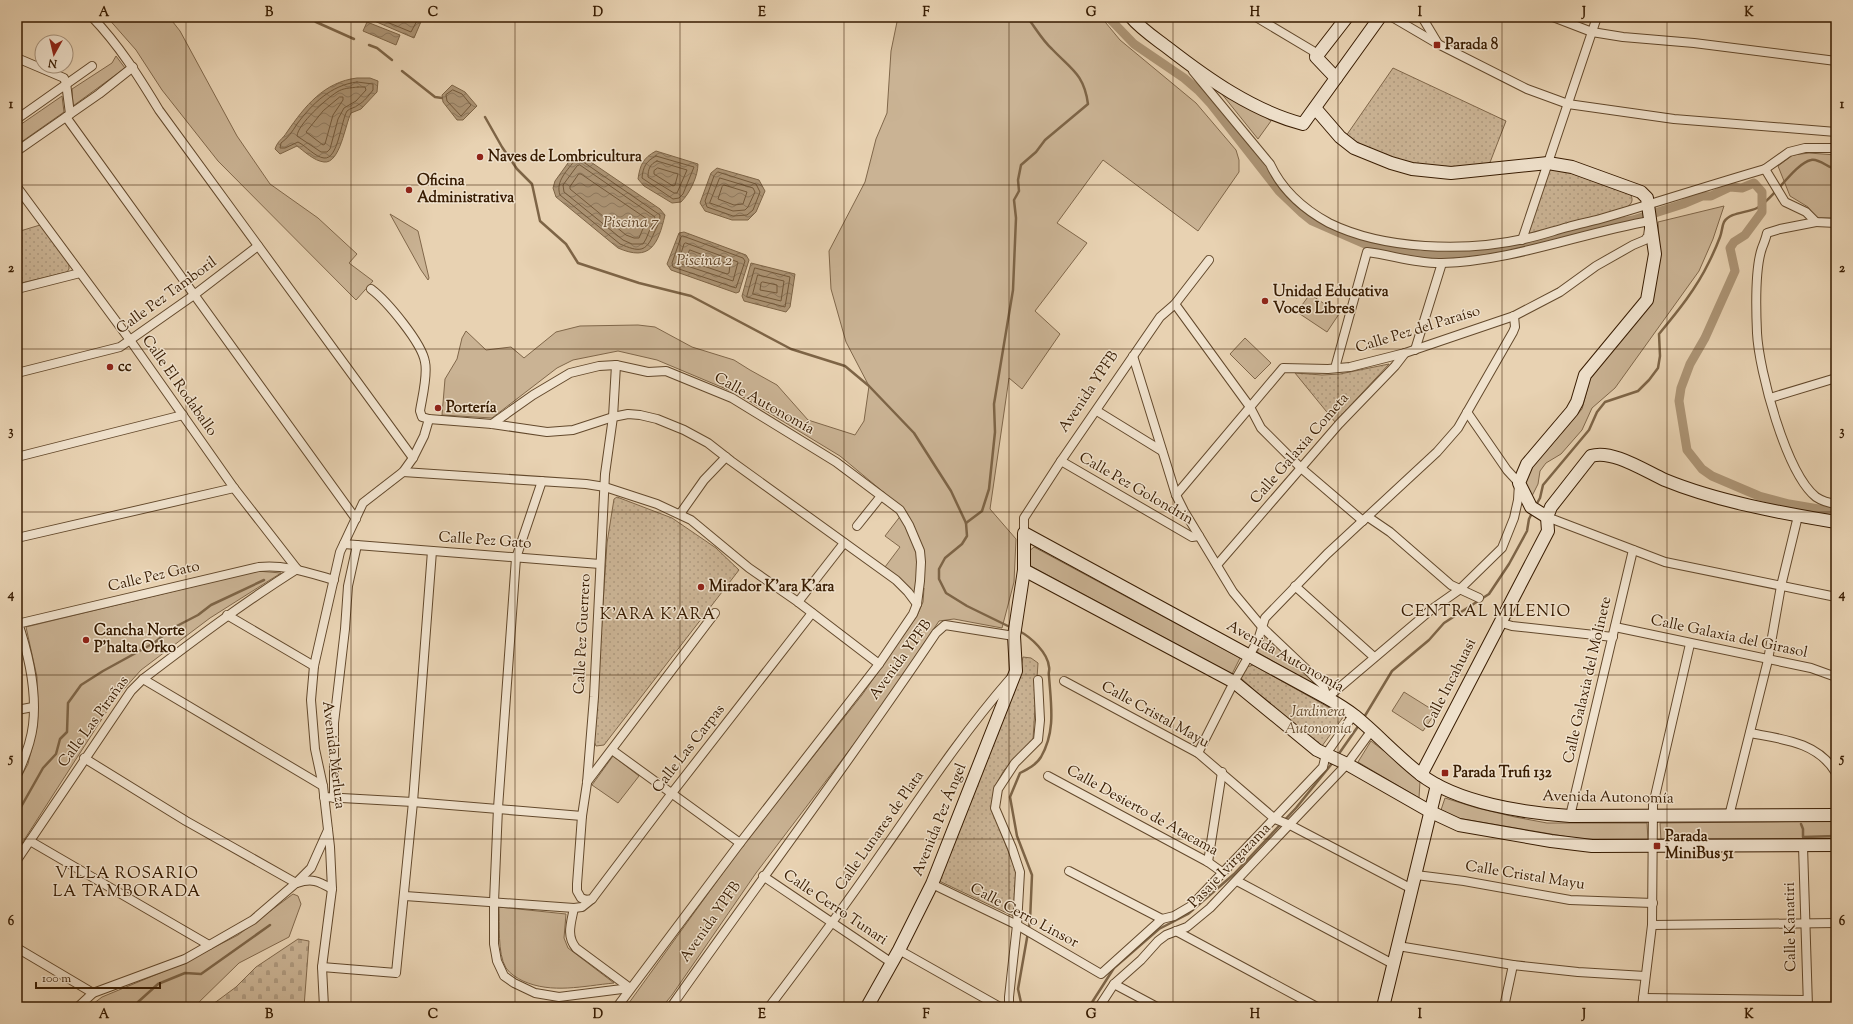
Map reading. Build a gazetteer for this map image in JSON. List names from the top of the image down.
{
  "streets": {
    "street": [
      "Calle Pez Tamboril",
      "Calle Pez del Paraíso",
      "Calle El Rodaballo",
      "Avenida YPFB",
      "Calle Autonomía",
      "Calle Galaxia Cometa",
      "Calle Pez Golondrin",
      "Calle Pez Gato",
      "Calle Pez Guerrero",
      "Calle Galaxia del Girasol",
      "Avenida Autonomía",
      "Calle Galaxia del Molinete",
      "Calle Incahuasi",
      "Calle Cristal Mayu",
      "Calle Las Pirañas",
      "Calle Las Carpas",
      "Avenida Merluza",
      "Calle Desierto de Atacama",
      "Avenida Pez Ángel",
      "Calle Lunares de Plata",
      "Pasaje Ivirgazama",
      "Calle Cerro Tunari",
      "Calle Cerro Linsor",
      "Calle Kanatiri"
    ]
  },
  "crossings": [
    ["Calle Pez Tamboril", "Calle El Rodaballo"],
    ["Calle Pez del Paraíso", "Calle Galaxia Cometa"],
    ["Calle El Rodaballo", "Calle Pez Gato"],
    ["Calle El Rodaballo", "Calle Las Pirañas"],
    ["Avenida YPFB", "Calle Autonomía"],
    ["Avenida YPFB", "Calle Pez Golondrin"],
    ["Avenida YPFB", "Avenida Autonomía"],
    ["Avenida YPFB", "Avenida Pez Ángel"],
    ["Avenida YPFB", "Calle Cerro Tunari"],
    ["Calle Autonomía", "Calle Pez Guerrero"],
    ["Calle Pez Gato", "Calle Pez Guerrero"],
    ["Calle Pez Gato", "Calle Las Pirañas"],
    ["Calle Pez Gato", "Avenida Merluza"],
    ["Calle Pez Guerrero", "Calle Las Carpas"],
    ["Calle Galaxia del Girasol", "Calle Galaxia del Molinete"],
    ["Avenida Autonomía", "Calle Galaxia del Molinete"],
    ["Avenida Autonomía", "Calle Incahuasi"],
    ["Avenida Autonomía", "Pasaje Ivirgazama"],
    ["Calle Cristal Mayu", "Pasaje Ivirgazama"],
    ["Calle Desierto de Atacama", "Pasaje Ivirgazama"],
    ["Avenida Pez Ángel", "Calle Lunares de Plata"],
    ["Avenida Pez Ángel", "Calle Cerro Tunari"],
    ["Avenida Pez Ángel", "Calle Cerro Linsor"],
    ["Calle Lunares de Plata", "Calle Cerro Tunari"],
    ["Pasaje Ivirgazama", "Calle Cerro Linsor"]
  ],
  "districts": ["CENTRAL MILENIO", "K'ARA K'ARA", "VILLA ROSARIO LA TAMBORADA"],
  "water": ["Piscina 7", "Piscina 2"],
  "parks": ["Jardinera Autonomía"],
  "places": {
    "transit": ["Parada 8", "Parada Trufi 132", "Parada MiniBus 51"],
    "other": [
      "Naves de Lombricultura",
      "Oficina Administrativa",
      "Unidad Educativa Voces Libres",
      "cc",
      "Portería",
      "Mirador K'ara K'ara",
      "Cancha Norte P'halta Orko"
    ]
  },
  "scale_bar": "100 m",
  "north": "bottom",
  "grid": {
    "columns": [
      "A",
      "B",
      "C",
      "D",
      "E",
      "F",
      "G",
      "H",
      "I",
      "J",
      "K"
    ],
    "rows": [
      "1",
      "2",
      "3",
      "4",
      "5",
      "6"
    ]
  }
}
